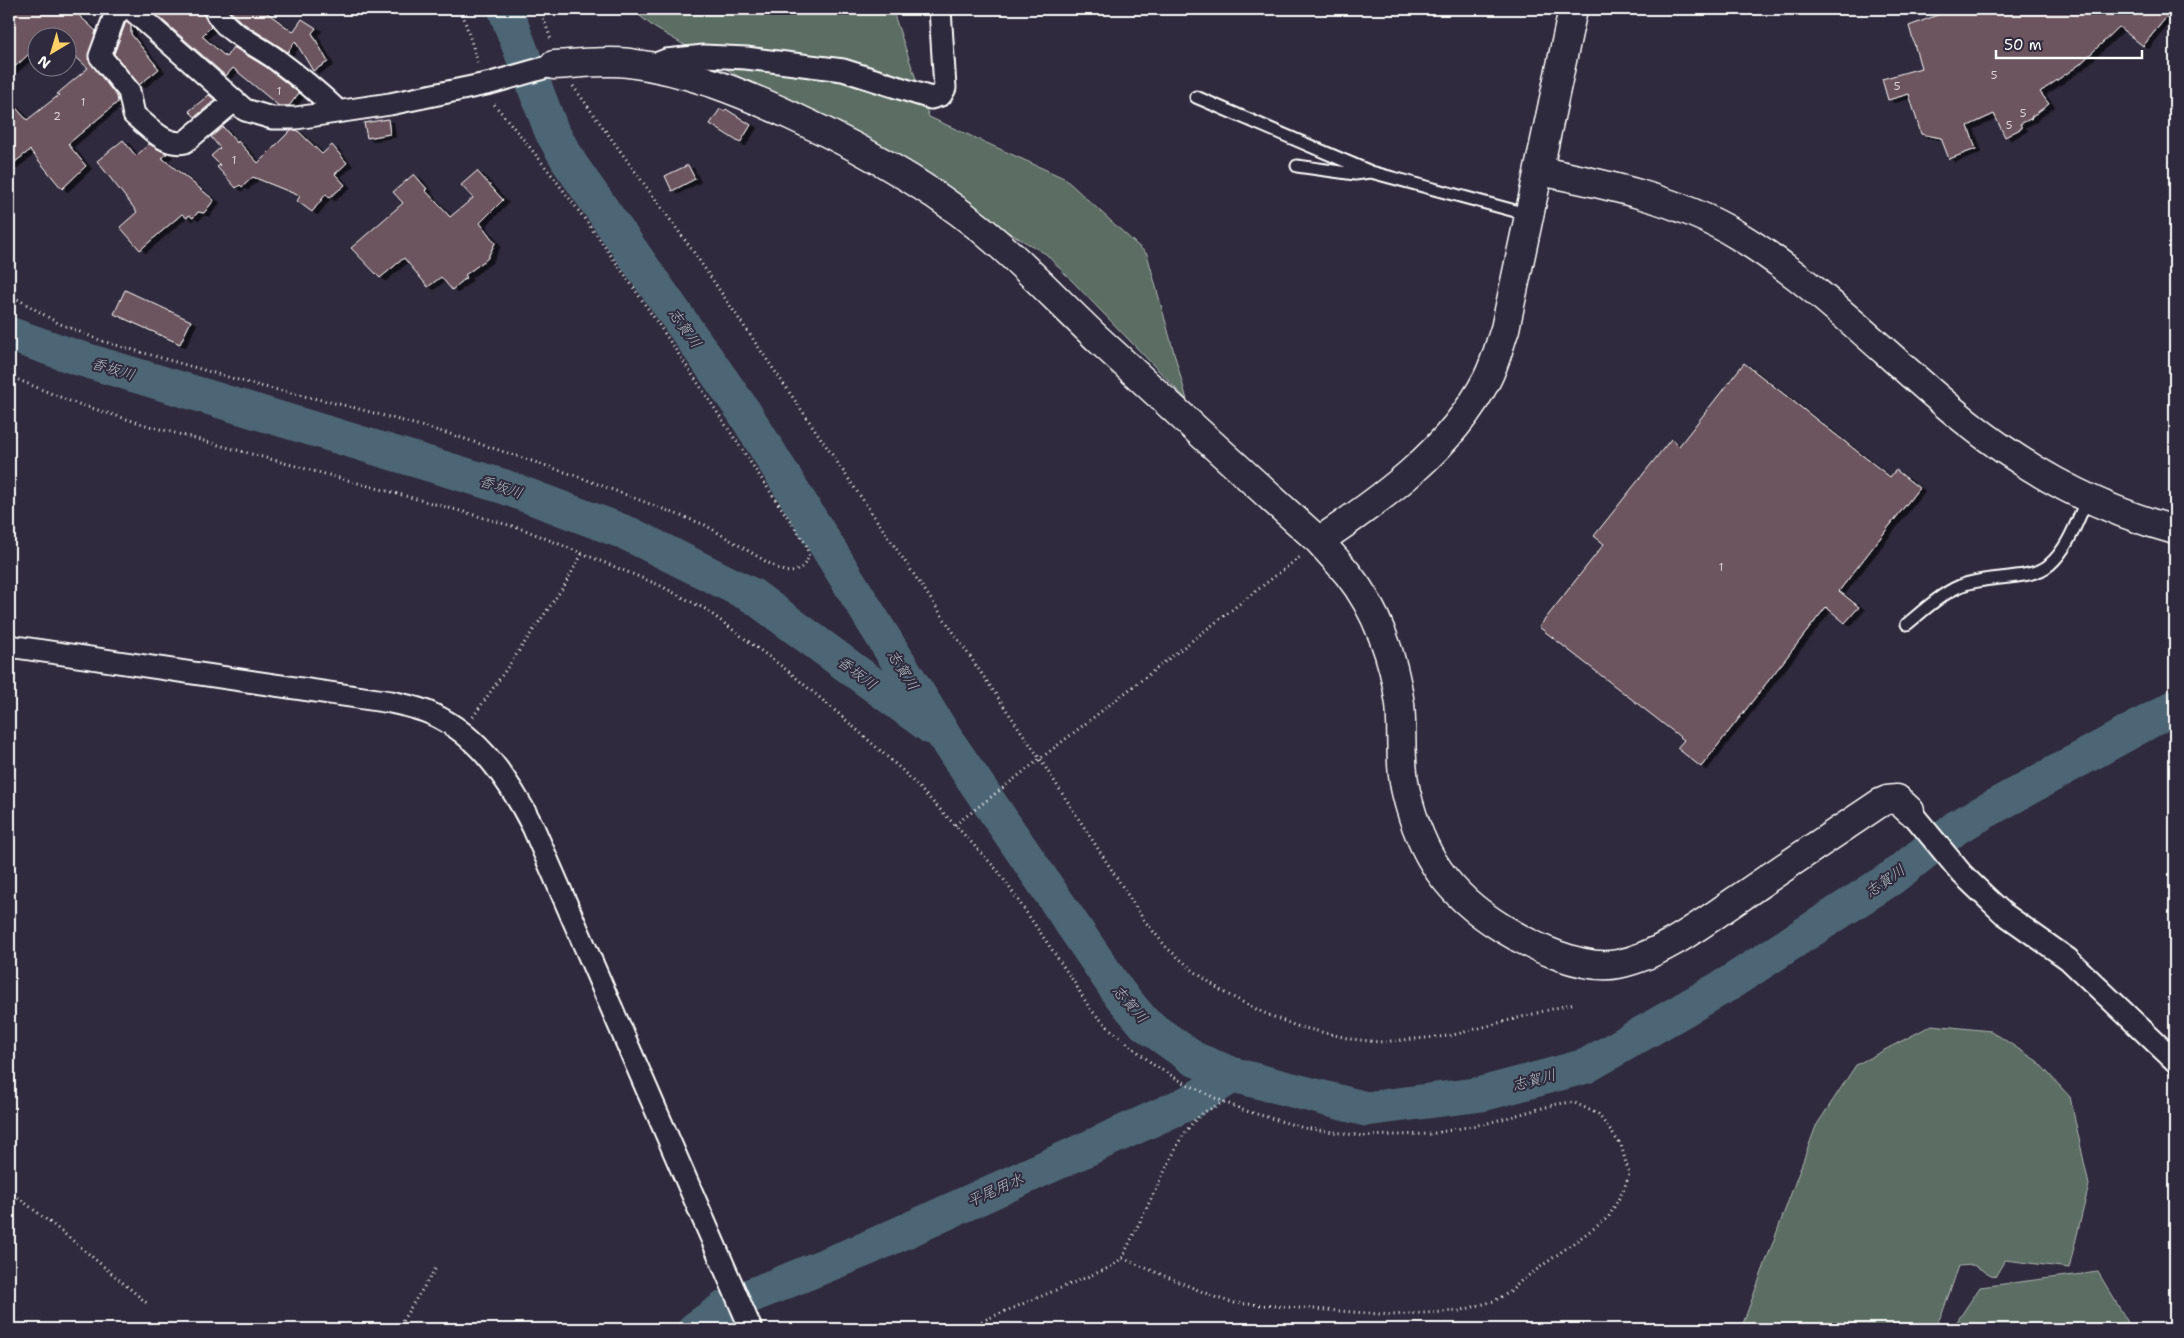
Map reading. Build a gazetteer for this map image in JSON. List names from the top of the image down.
{
  "water": ["志賀川", "香坂川", "平尾用水"],
  "house_numbers": [
    "5",
    "5",
    "1",
    "1",
    "5",
    "2",
    "5",
    "1",
    "1"
  ],
  "scale_bar": "50 m",
  "north": "bottom left"
}
